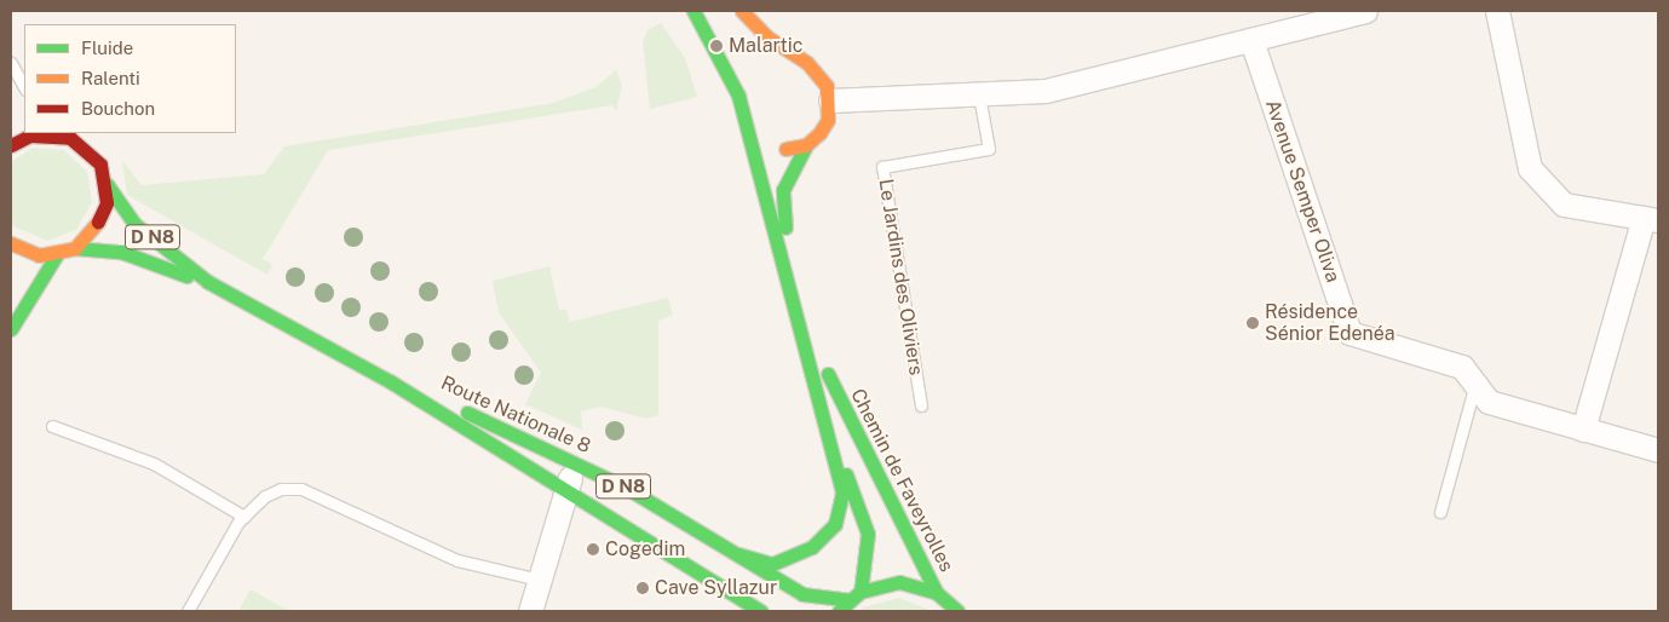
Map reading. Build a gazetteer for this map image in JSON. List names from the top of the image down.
{
  "streets": {
    "main road": ["D N8", "Route Nationale 8", "Chemin de Faveyrolles"],
    "street": ["Avenue Semper Oliva"],
    "lane": ["Le Jardins des Oliviers"]
  },
  "crossings": [
    ["Route Nationale 8", "Chemin de Faveyrolles"]
  ],
  "places": [
    "Malartic",
    "Résidence Sénior Edenéa",
    "Cogedim",
    "Cave Syllazur"
  ],
  "legend": ["Fluide", "Ralenti", "Bouchon"]
}
